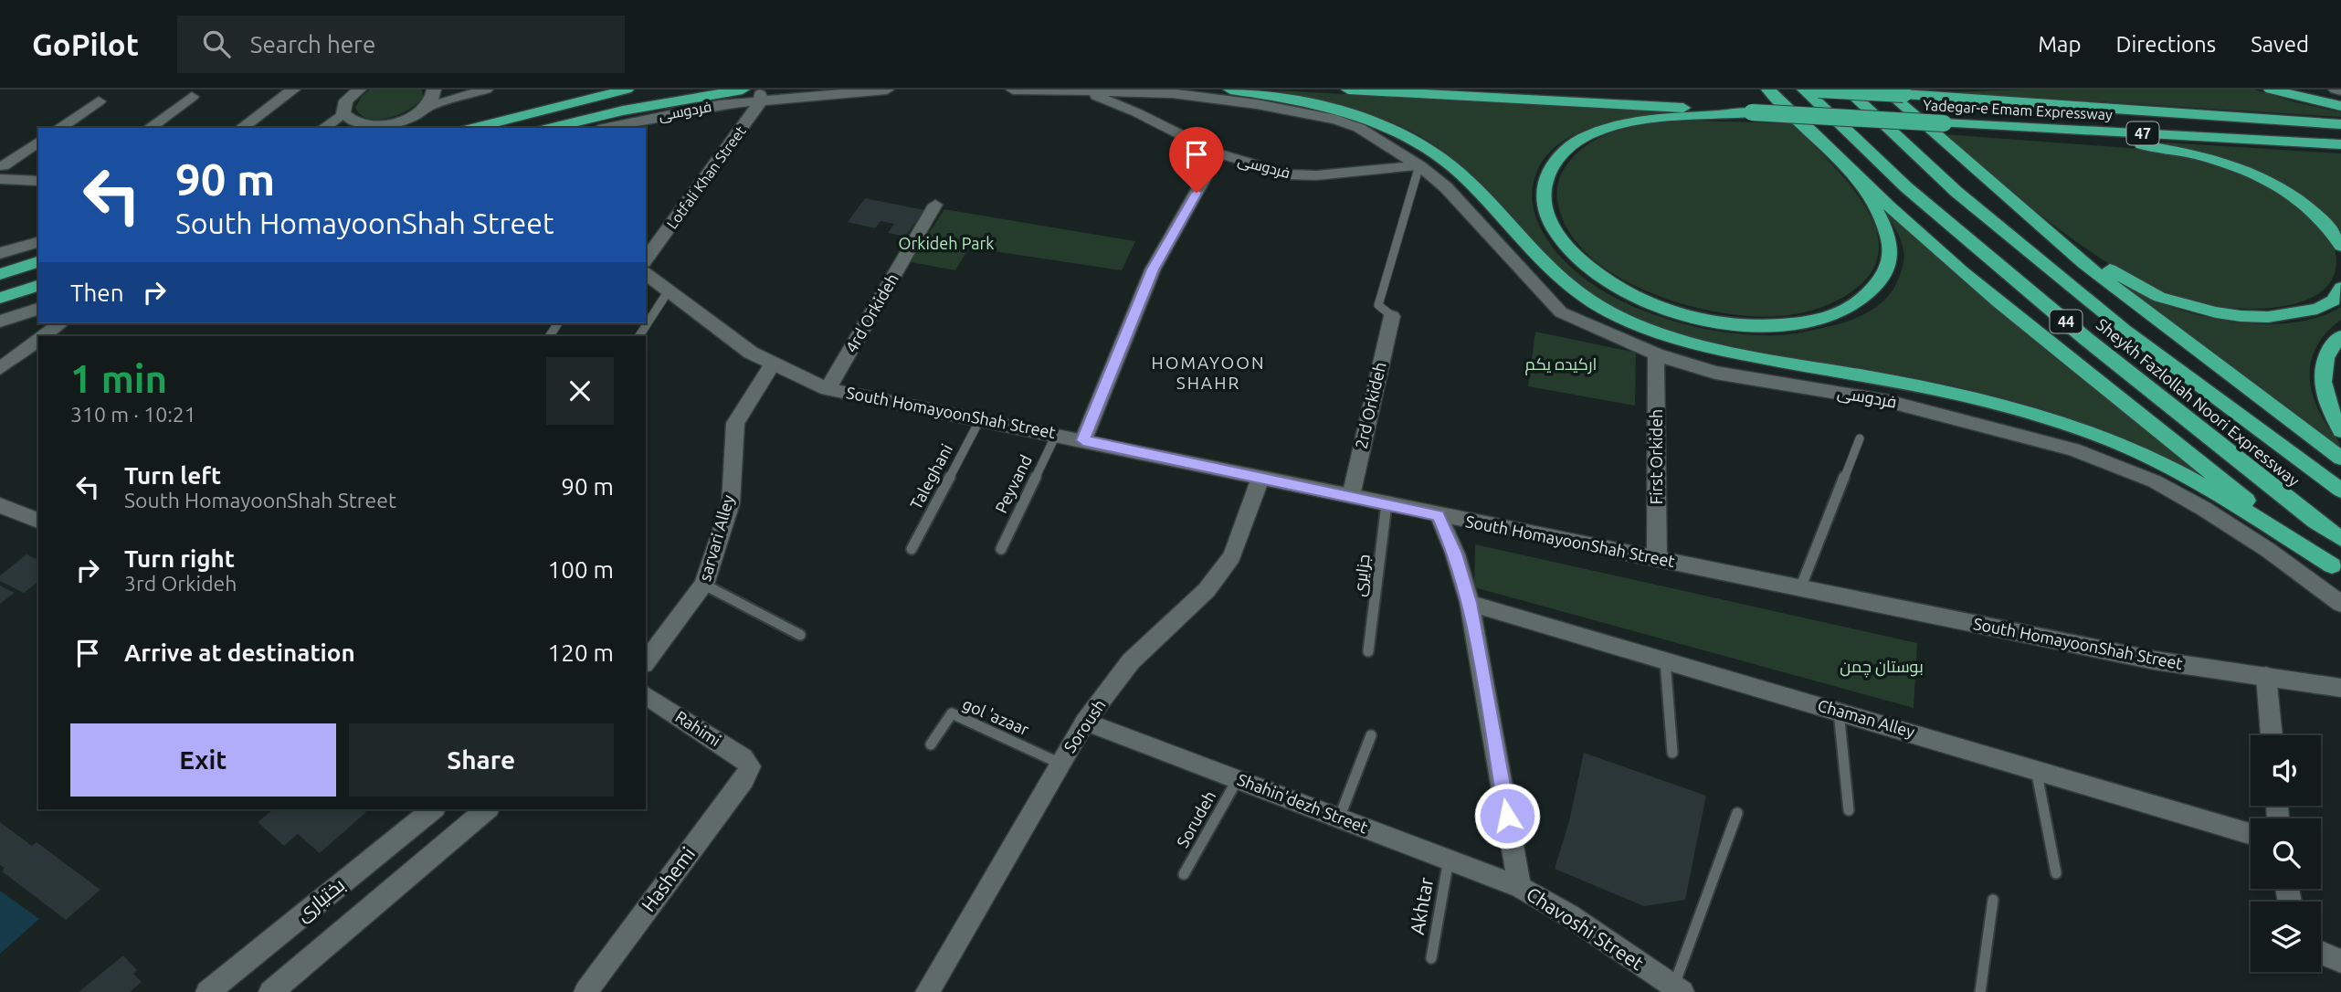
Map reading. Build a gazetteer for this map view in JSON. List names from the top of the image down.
{
  "streets": {
    "highway": [
      "Yadegar-e Emam Expressway",
      "47",
      "44",
      "Sheykh Fazlollah Noori Expressway"
    ],
    "street": [
      "فردوسی",
      "Lotfali Khan Street",
      "4rd Orkideh",
      "2rd Orkideh",
      "South HomayoonShah Street",
      "First Orkideh",
      "sarvari Alley",
      "Chaman Alley",
      "Soroush",
      "Rahimi",
      "Shahin'dezh Street",
      "Hashemi",
      "بختیاری",
      "Chavoshi Street"
    ],
    "lane": [
      "Taleghani",
      "Peyvand",
      "جزایری",
      "gol 'azaar",
      "Sorudeh",
      "Akhtar"
    ]
  },
  "crossings": [
    ["فردوسی", "Lotfali Khan Street"],
    ["فردوسی", "First Orkideh"],
    ["4rd Orkideh", "South HomayoonShah Street"],
    ["2rd Orkideh", "South HomayoonShah Street"],
    ["South HomayoonShah Street", "First Orkideh"],
    ["South HomayoonShah Street", "Taleghani"],
    ["South HomayoonShah Street", "Peyvand"],
    ["South HomayoonShah Street", "sarvari Alley"],
    ["South HomayoonShah Street", "جزایری"],
    ["South HomayoonShah Street", "Soroush"],
    ["gol 'azaar", "Soroush"],
    ["Soroush", "Shahin'dezh Street"],
    ["Rahimi", "Hashemi"],
    ["Shahin'dezh Street", "Sorudeh"],
    ["Shahin'dezh Street", "Akhtar"],
    ["Shahin'dezh Street", "Chavoshi Street"]
  ],
  "districts": ["HOMAYOON SHAHR"],
  "parks": ["Orkideh Park", "ارکیده یکم", "بوستان چمن"],
  "page": {
    "header": "GoPilot",
    "search": "Search here",
    "nav": ["Map", "Directions", "Saved"],
    "turn": ["90 m", "South HomayoonShah Street"],
    "then": "Then",
    "heading": ["1 min", "310 m · 10:21"],
    "list": [
      {
        "name": "Turn left",
        "note": "South HomayoonShah Street",
        "value": "90 m"
      },
      {
        "name": "Turn right",
        "note": "3rd Orkideh",
        "value": "100 m"
      },
      {
        "name": "Arrive at destination",
        "value": "120 m"
      }
    ],
    "buttons": ["Exit", "Share"]
  }
}
